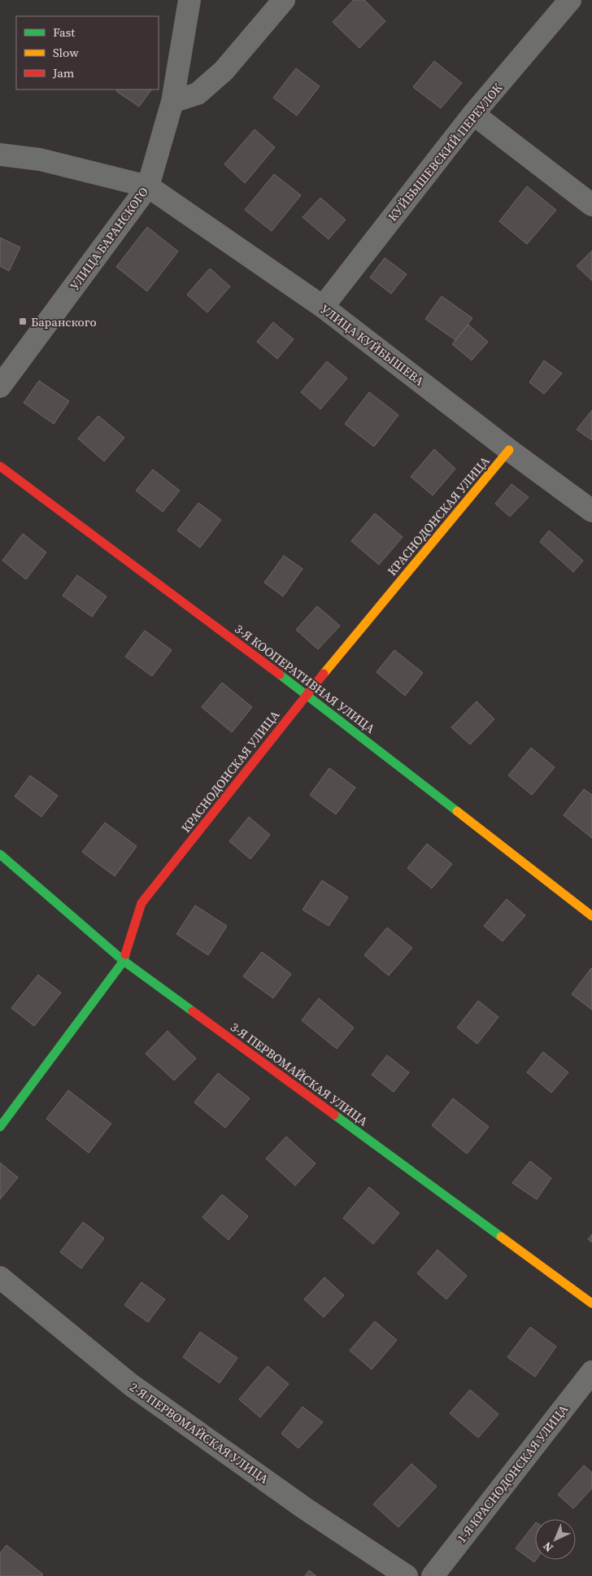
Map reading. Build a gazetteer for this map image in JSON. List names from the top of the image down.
{
  "streets": {
    "street": [
      "КУЙБЫШЕВСКИЙ ПЕРЕУЛОК",
      "УЛИЦА БАРАНСКОГО",
      "УЛИЦА КУЙБЫШЕВА",
      "КРАСНОДОНСКАЯ УЛИЦА",
      "3-Я КООПЕРАТИВНАЯ УЛИЦА",
      "3-Я ПЕРВОМАЙСКАЯ УЛИЦА",
      "2-Я ПЕРВОМАЙСКАЯ УЛИЦА",
      "1-Я КРАСНОДОНСКАЯ УЛИЦА"
    ]
  },
  "crossings": [
    ["КУЙБЫШЕВСКИЙ ПЕРЕУЛОК", "УЛИЦА КУЙБЫШЕВА"],
    ["УЛИЦА БАРАНСКОГО", "УЛИЦА КУЙБЫШЕВА"],
    ["УЛИЦА КУЙБЫШЕВА", "КРАСНОДОНСКАЯ УЛИЦА"],
    ["КРАСНОДОНСКАЯ УЛИЦА", "3-Я КООПЕРАТИВНАЯ УЛИЦА"],
    ["КРАСНОДОНСКАЯ УЛИЦА", "3-Я ПЕРВОМАЙСКАЯ УЛИЦА"]
  ],
  "places": {
    "transit": ["Баранского"]
  },
  "legend": ["Fast", "Slow", "Jam"],
  "north": "bottom left"
}
